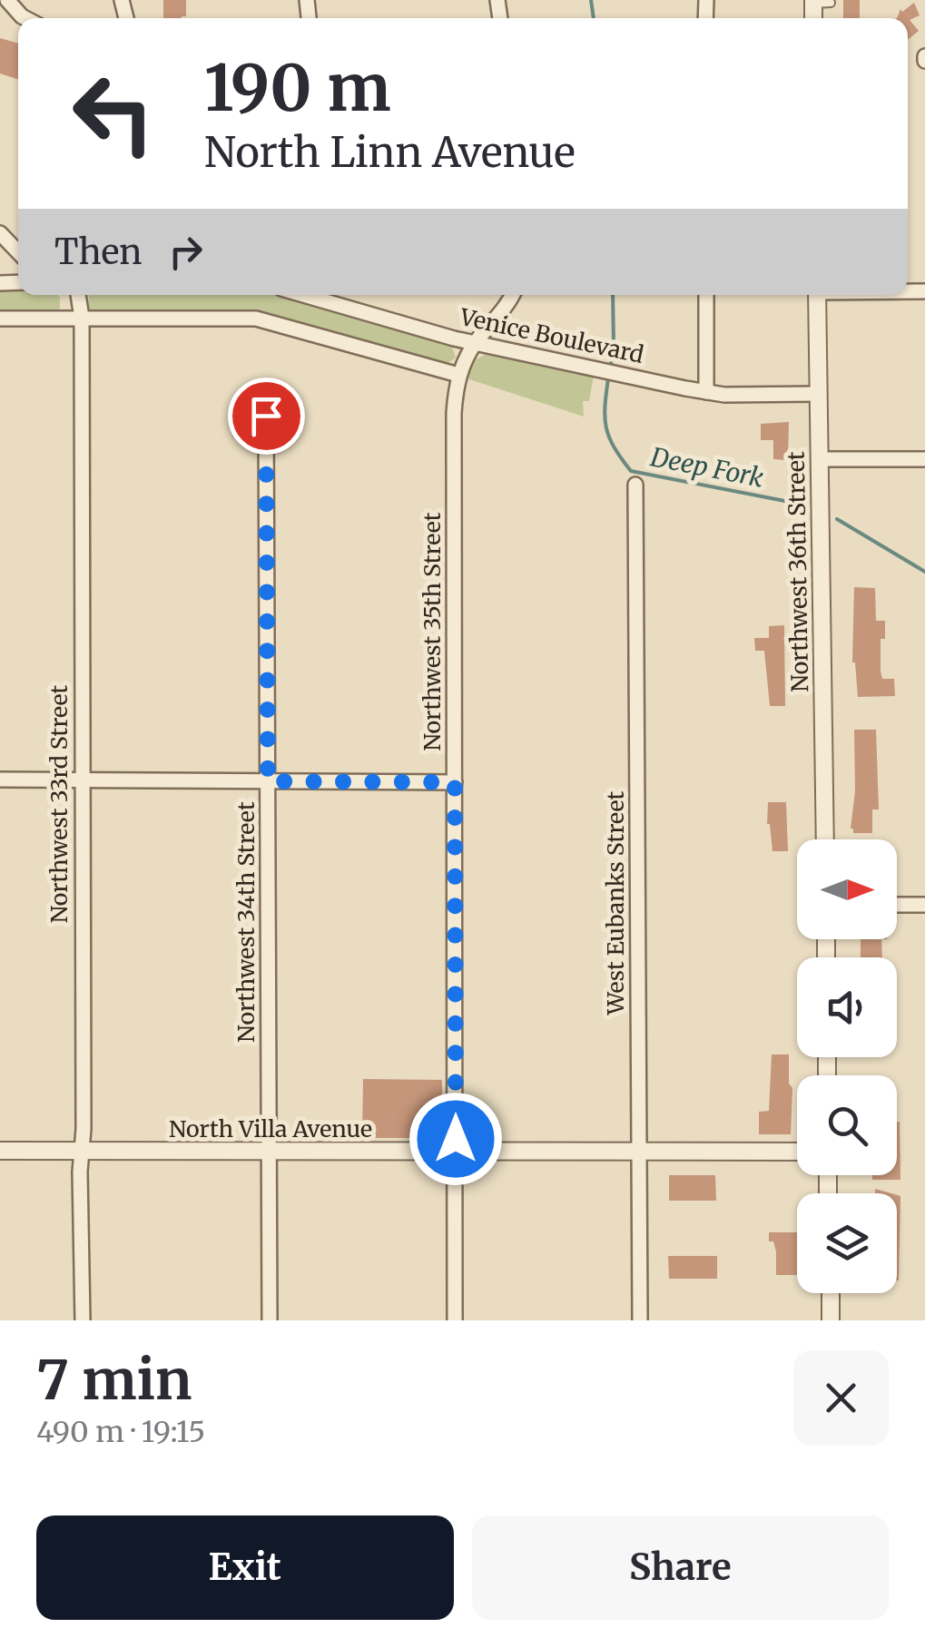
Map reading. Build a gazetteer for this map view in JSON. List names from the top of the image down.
{
  "streets": {
    "street": [
      "Venice Boulevard",
      "Northwest 36th Street",
      "Northwest 35th Street",
      "Northwest 33rd Street",
      "West Eubanks Street",
      "Northwest 34th Street",
      "North Villa Avenue"
    ]
  },
  "crossings": [
    ["Venice Boulevard", "Northwest 36th Street"],
    ["Venice Boulevard", "Northwest 35th Street"],
    ["Northwest 35th Street", "North Villa Avenue"],
    ["Northwest 33rd Street", "North Villa Avenue"],
    ["West Eubanks Street", "North Villa Avenue"],
    ["Northwest 34th Street", "North Villa Avenue"]
  ],
  "water": ["Deep Fork"],
  "north": "right",
  "page": {
    "turn": ["190 m", "North Linn Avenue"],
    "then": "Then",
    "heading": ["7 min", "490 m · 19:15"],
    "buttons": ["Exit", "Share"]
  }
}
